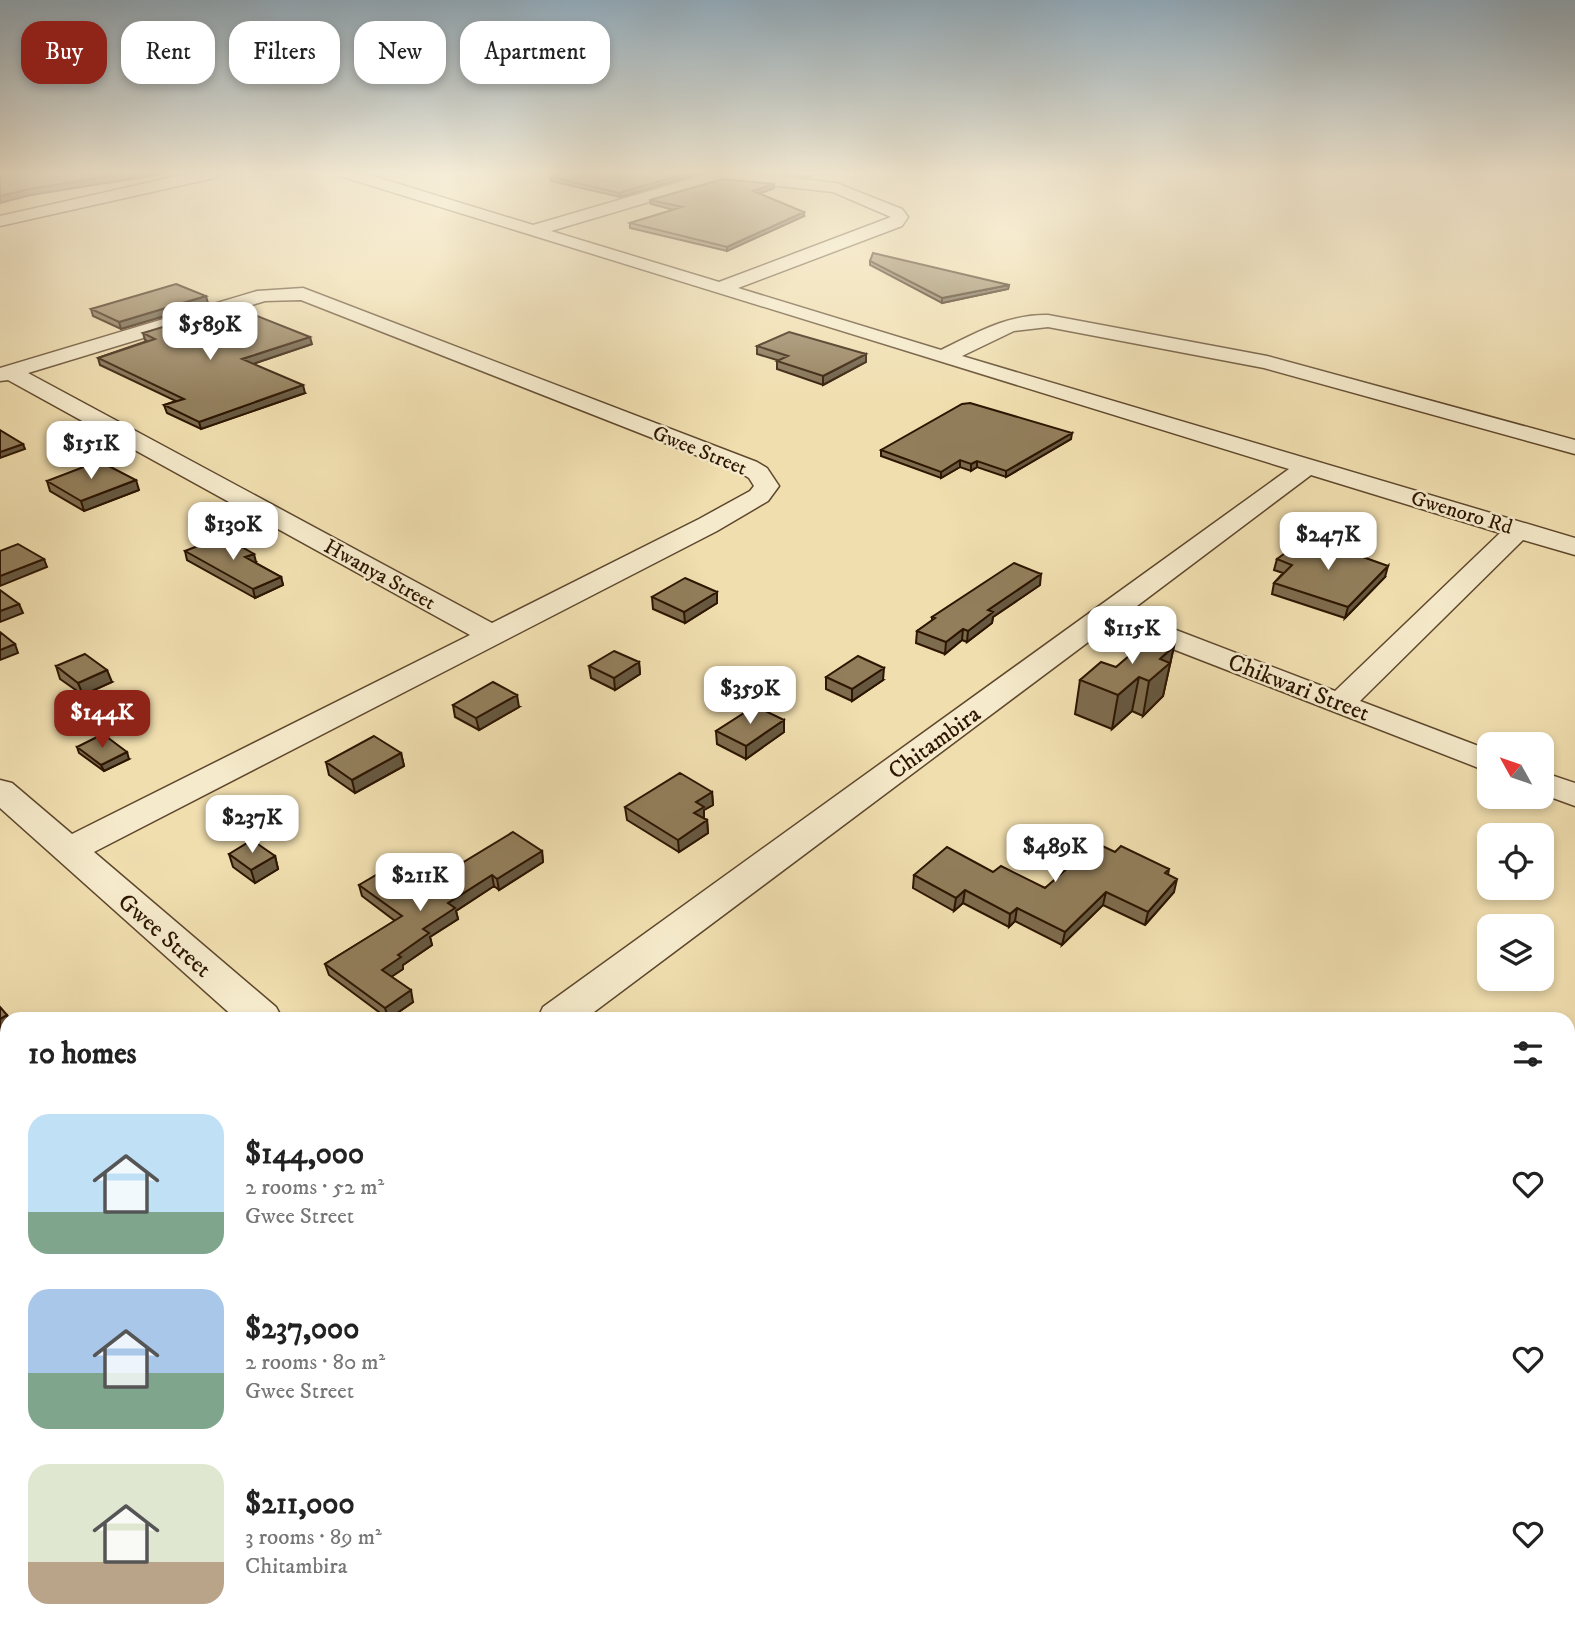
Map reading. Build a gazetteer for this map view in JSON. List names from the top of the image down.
{
  "streets": {
    "street": [
      "Gwee Street",
      "Gwenoro Rd",
      "Hwanya Street",
      "Chikwari Street",
      "Chitambira"
    ]
  },
  "crossings": [
    ["Gwee Street", "Hwanya Street"],
    ["Gwenoro Rd", "Chitambira"],
    ["Chikwari Street", "Chitambira"]
  ],
  "north": "top left",
  "page": {
    "chip": [
      "Buy",
      "Rent",
      "Filters",
      "New",
      "Apartment"
    ],
    "price": [
      "$589K",
      "$151K",
      "$130K",
      "$247K",
      "$115K",
      "$359K",
      "$144K",
      "$237K",
      "$489K",
      "$211K"
    ],
    "heading": "10 homes",
    "list": [
      {
        "name": "$144,000",
        "note": "2 rooms · 52 m² · Gwee Street"
      },
      {
        "name": "$237,000",
        "note": "2 rooms · 80 m² · Gwee Street"
      },
      {
        "name": "$211,000",
        "note": "3 rooms · 89 m² · Chitambira"
      }
    ]
  }
}
